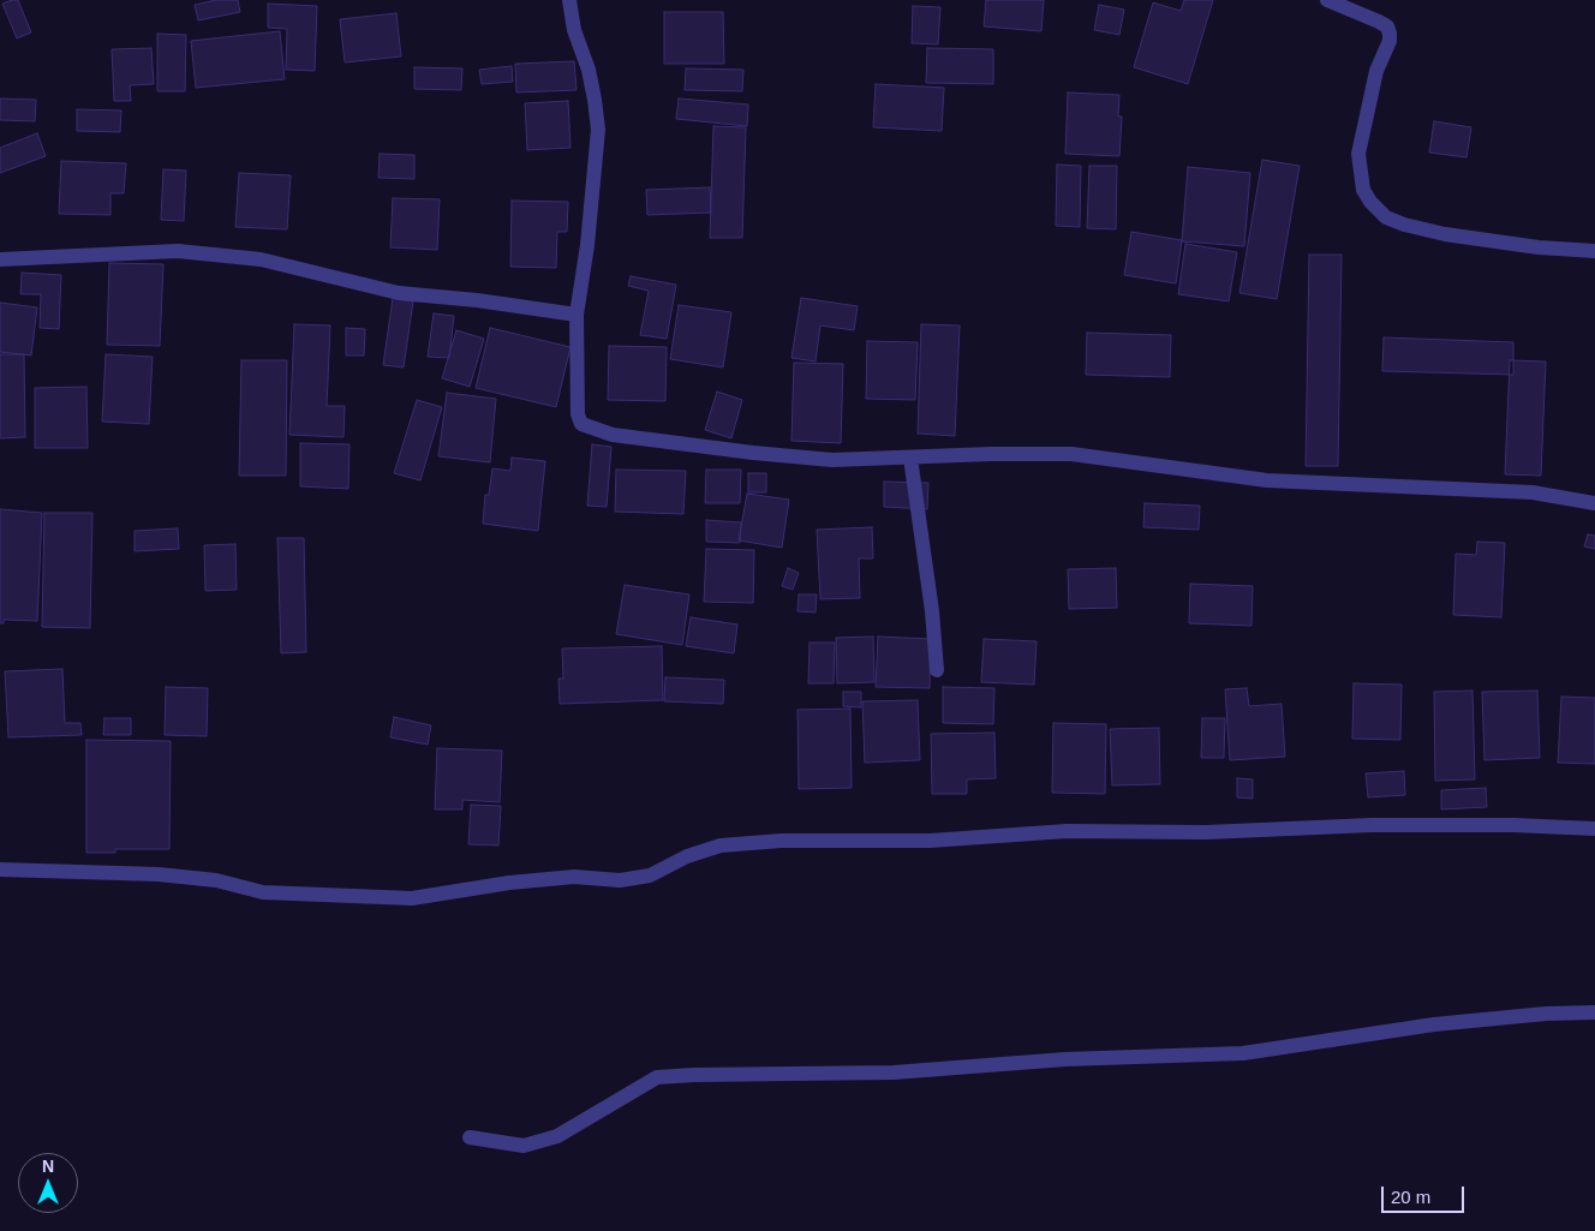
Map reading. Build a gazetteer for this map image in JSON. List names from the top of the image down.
{
  "scale_bar": "20 m",
  "north": "top"
}
